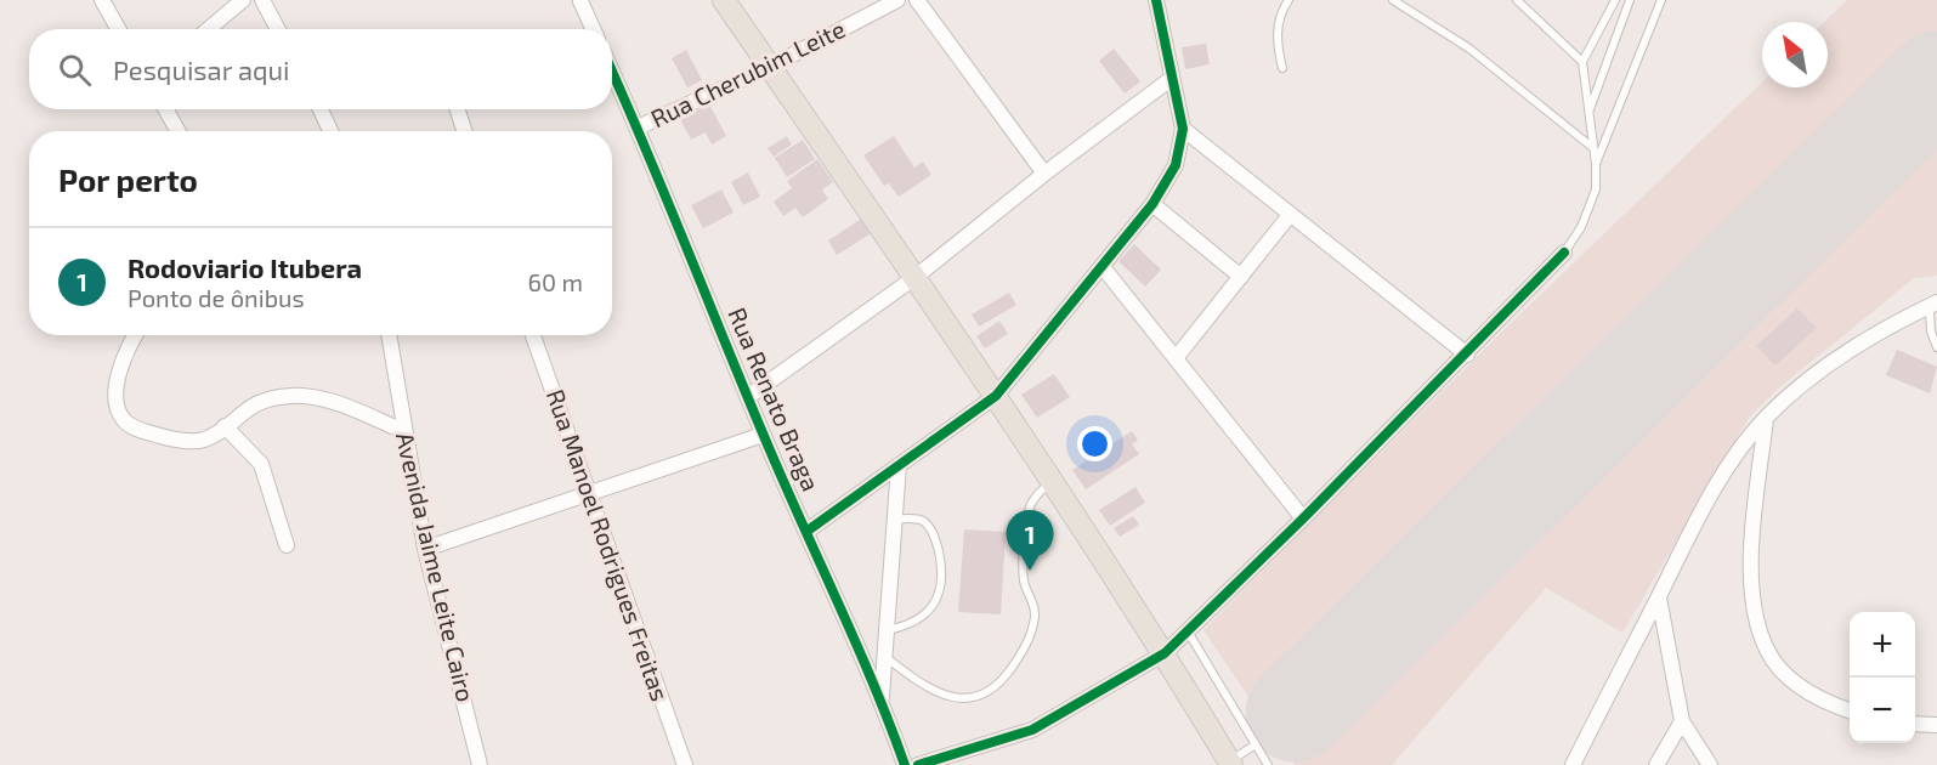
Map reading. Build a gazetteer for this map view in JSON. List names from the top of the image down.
{
  "streets": {
    "street": [
      "Rua Cherubim Leite",
      "Rua Renato Braga",
      "Rua Manoel Rodrigues Freitas",
      "Avenida Jaime Leite Cairo"
    ]
  },
  "crossings": [
    ["Rua Cherubim Leite", "Rua Renato Braga"]
  ],
  "north": "top left",
  "page": {
    "search": "Pesquisar aqui",
    "heading": "Por perto",
    "list": [
      {
        "mark": "1",
        "name": "Rodoviario Itubera",
        "note": "Ponto de ônibus",
        "value": "60 m"
      }
    ],
    "pins": "1",
    "map_buttons": ["+", "−"]
  }
}
